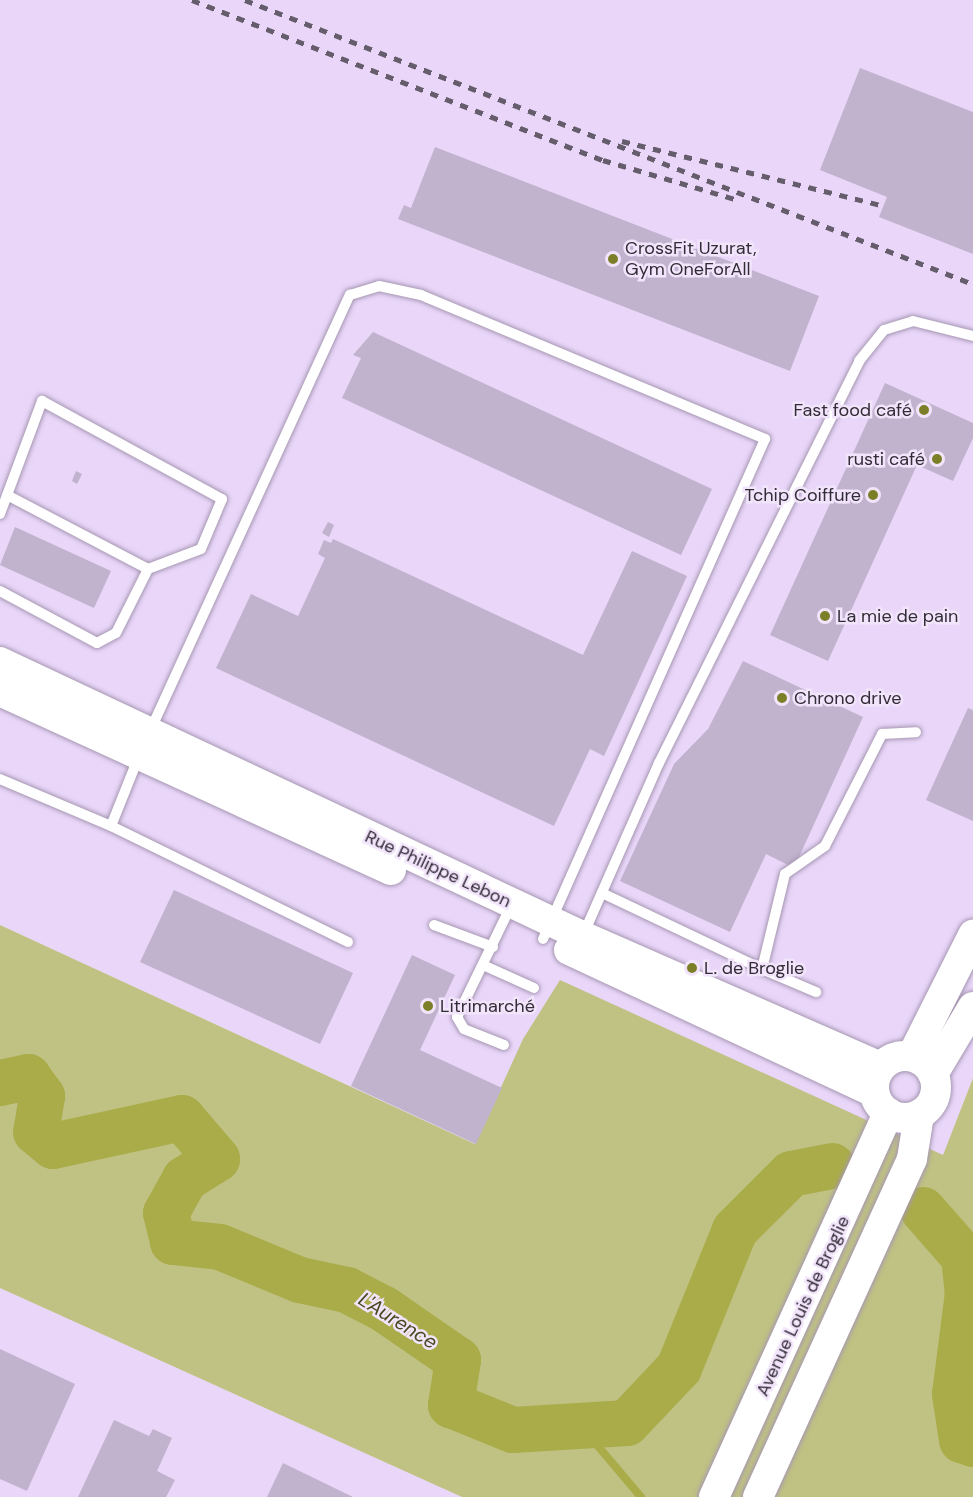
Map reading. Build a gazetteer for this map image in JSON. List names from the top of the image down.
{
  "streets": {
    "main road": ["Rue Philippe Lebon", "Avenue Louis de Broglie"]
  },
  "crossings": [
    ["Rue Philippe Lebon", "Avenue Louis de Broglie"]
  ],
  "water": ["L'Aurence"],
  "places": [
    "CrossFit Uzurat, Gym OneForAll",
    "Fast food café",
    "rusti café",
    "Tchip Coiffure",
    "La mie de pain",
    "Chrono drive",
    "L. de Broglie",
    "Litrimarché"
  ]
}
